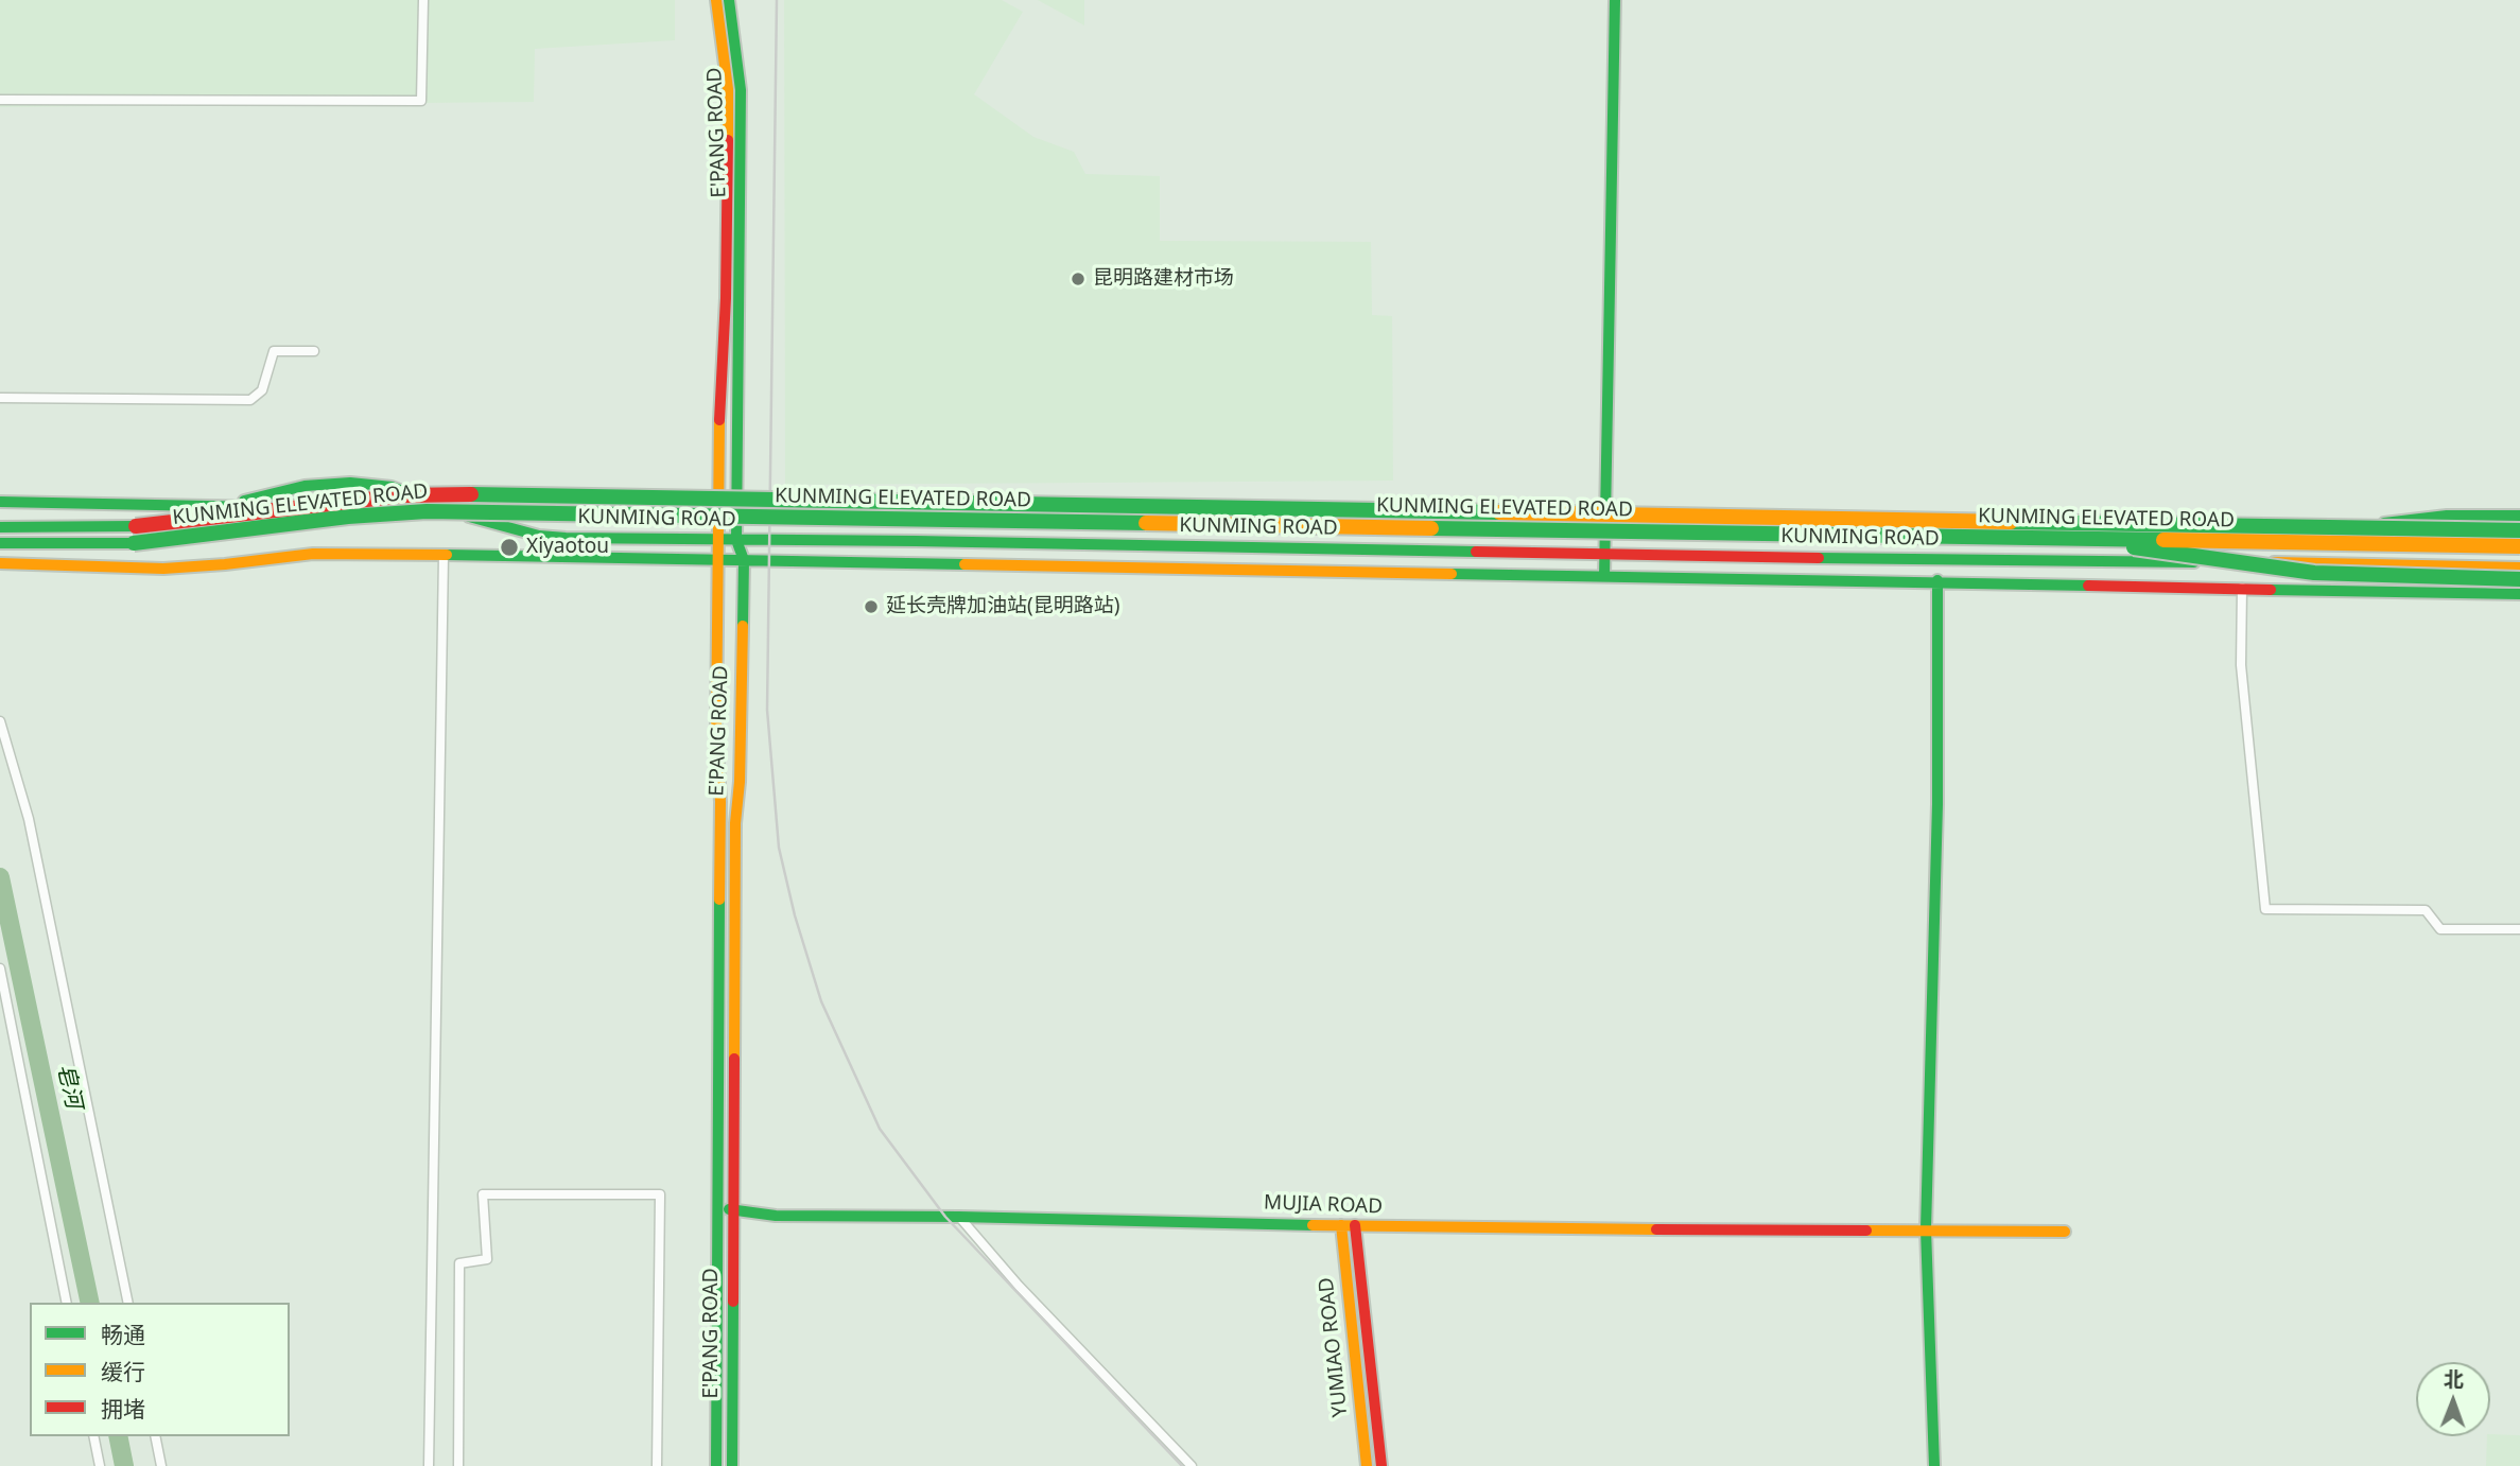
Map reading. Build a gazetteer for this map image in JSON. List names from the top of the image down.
{
  "streets": {
    "main road": [
      "E'PANG ROAD",
      "KUNMING ELEVATED ROAD",
      "KUNMING ROAD",
      "MUJIA ROAD",
      "YUMIAO ROAD"
    ]
  },
  "crossings": [
    ["E'PANG ROAD", "KUNMING ROAD"],
    ["E'PANG ROAD", "MUJIA ROAD"],
    ["MUJIA ROAD", "YUMIAO ROAD"]
  ],
  "water": ["皂河"],
  "places": ["昆明路建材市场", "Xiyaotou", "延长壳牌加油站(昆明路站)"],
  "legend": ["畅通", "缓行", "拥堵"],
  "north": "top"
}
